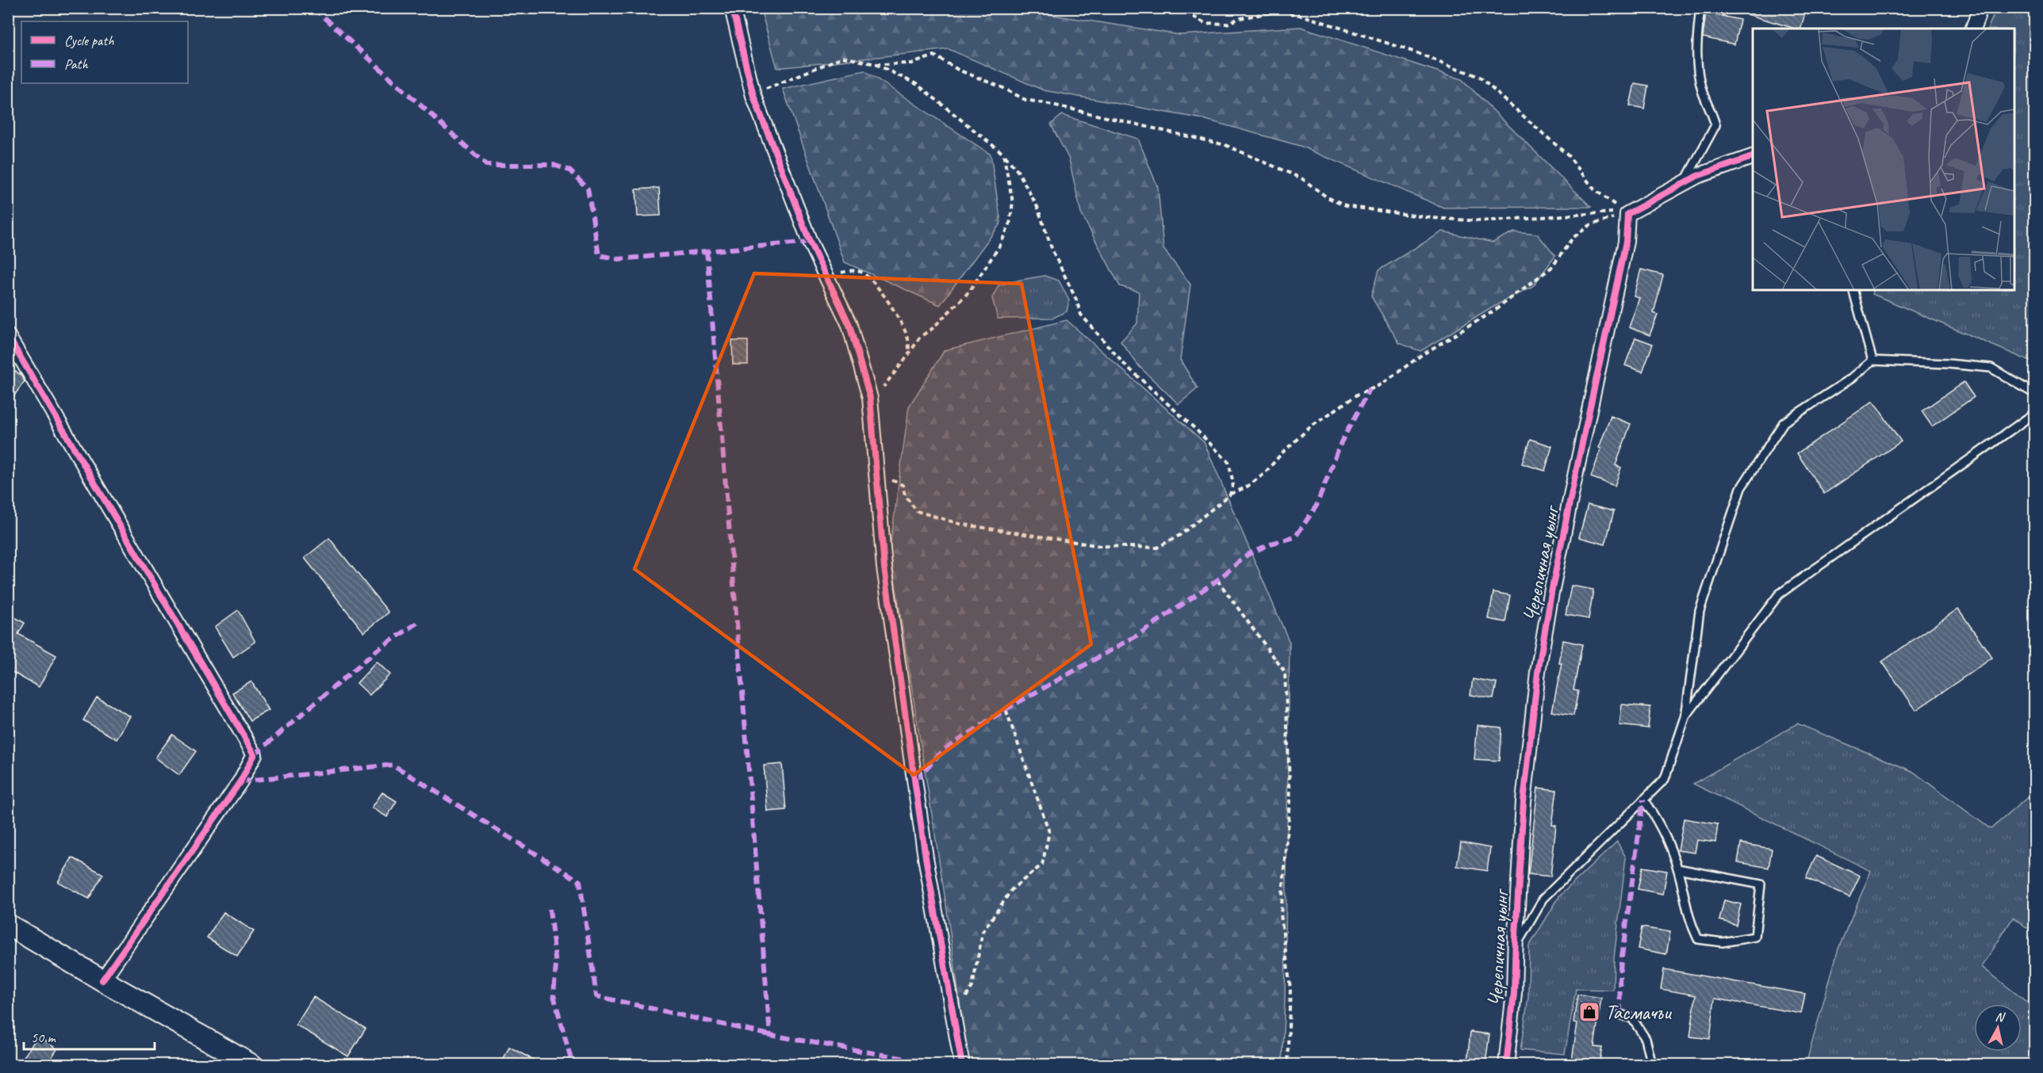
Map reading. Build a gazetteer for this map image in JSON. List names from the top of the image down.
{
  "streets": {
    "street": ["Черепичная уынг"]
  },
  "places": {
    "shop": ["Тасмачъи"]
  },
  "legend": ["Cycle path", "Path"],
  "scale_bar": "50 m",
  "north": "top"
}
